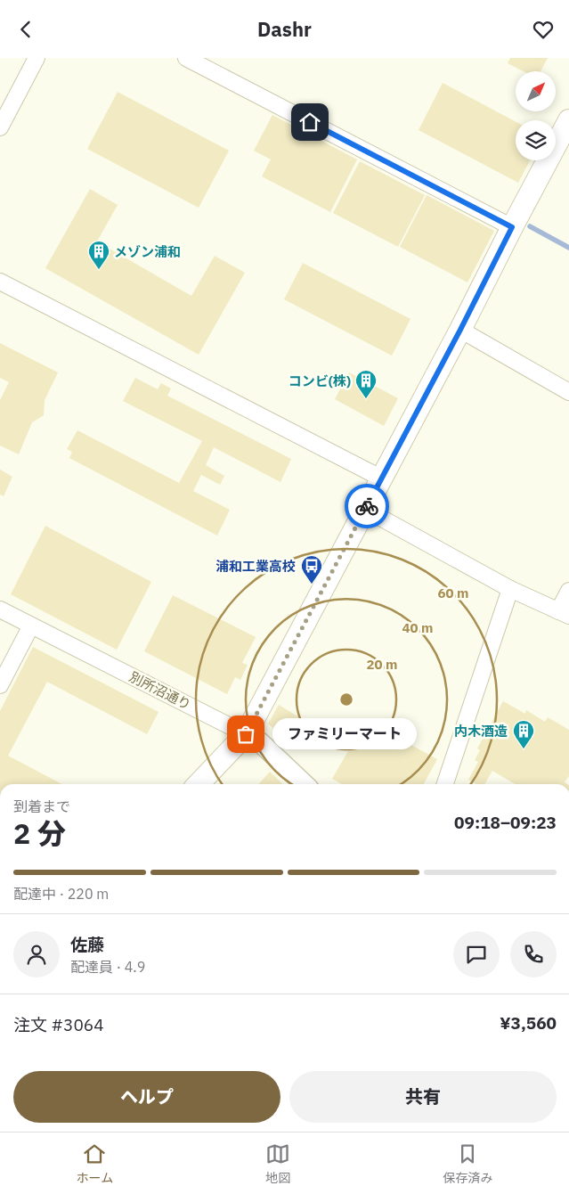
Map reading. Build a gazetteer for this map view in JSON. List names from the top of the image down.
{
  "streets": {
    "street": ["別所沼通り"]
  },
  "places": {
    "building": ["メゾン浦和", "コンビ(株)", "内木酒造"],
    "bus stop": ["浦和工業高校"],
    "other": ["ファミリーマート"]
  },
  "north": "top right",
  "page": {
    "header": "Dashr",
    "bubble": "ファミリーマート",
    "heading": ["2 分", "到着まで", "09:18–09:23"],
    "panel": [
      "佐藤",
      "配達員 · 4.9",
      "注文 #3064",
      "¥3,560"
    ],
    "bar": "配達中 · 220 m",
    "buttons": ["ヘルプ", "共有"],
    "tabs": ["ホーム", "地図", "保存済み"]
  },
  "rings": ["60 m", "40 m", "20 m"]
}
